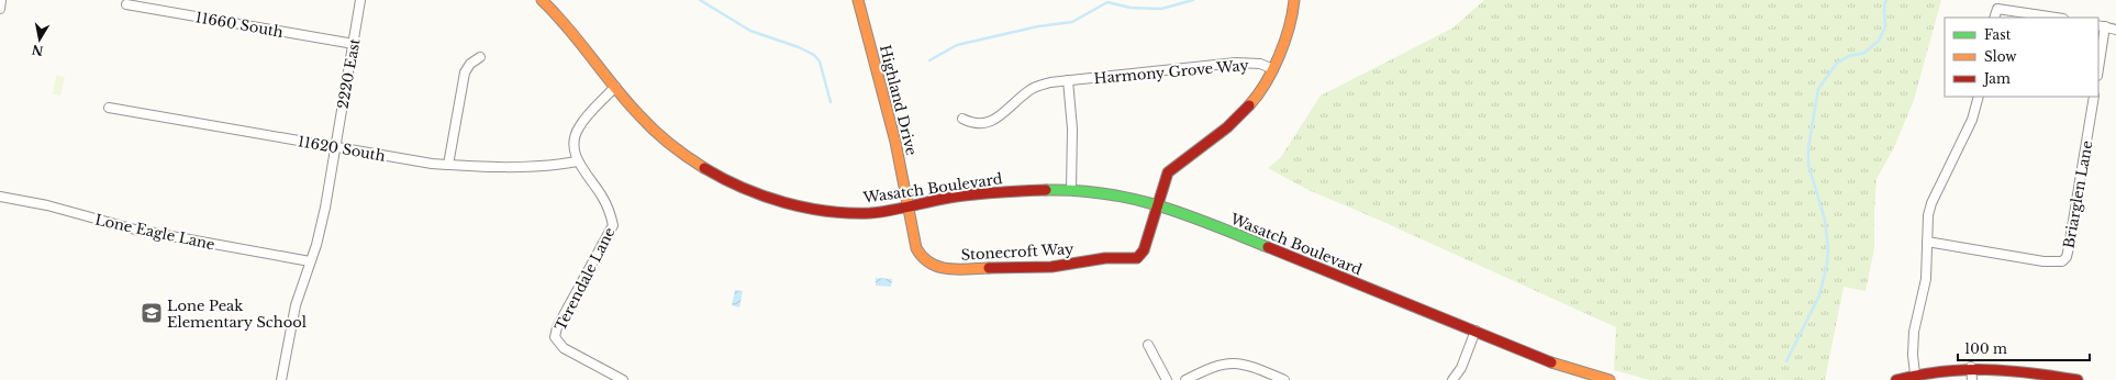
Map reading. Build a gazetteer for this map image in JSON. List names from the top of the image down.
{
  "streets": {
    "main road": ["Highland Drive", "Wasatch Boulevard", "Stonecroft Way"],
    "street": [
      "11660 South",
      "Harmony Grove Way",
      "2220 East",
      "11620 South",
      "Briarglen Lane",
      "Lone Eagle Lane",
      "Terendale Lane"
    ]
  },
  "crossings": [
    ["11660 South", "2220 East"],
    ["Harmony Grove Way", "Stonecroft Way"],
    ["2220 East", "11620 South"],
    ["2220 East", "Lone Eagle Lane"],
    ["Highland Drive", "Wasatch Boulevard"],
    ["Highland Drive", "Stonecroft Way"],
    ["11620 South", "Terendale Lane"],
    ["Wasatch Boulevard", "Stonecroft Way"],
    ["Wasatch Boulevard", "Terendale Lane"]
  ],
  "places": {
    "school or university": ["Lone Peak Elementary School"]
  },
  "legend": ["Fast", "Slow", "Jam"],
  "scale_bar": "100 m",
  "north": "bottom"
}
